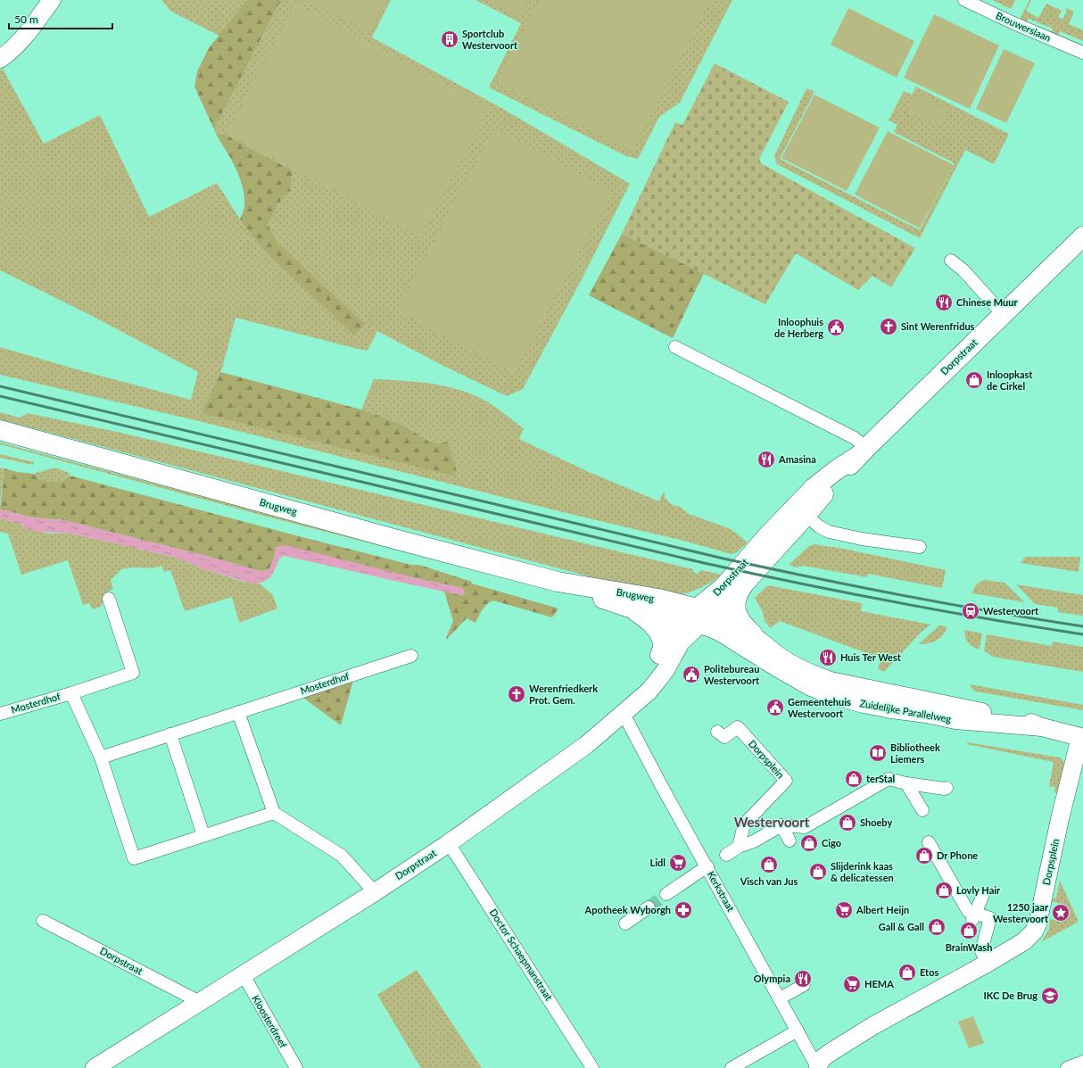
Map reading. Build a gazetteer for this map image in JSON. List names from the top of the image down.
{
  "streets": {
    "main road": ["Dorpstraat", "Brugweg", "Zuidelijke Parallelweg"],
    "street": [
      "Brouwerslaan",
      "Mosterdhof",
      "Dorpsplein",
      "Kerkstraat",
      "Doctor Schaepmanstraat",
      "Kloosterdreef"
    ]
  },
  "crossings": [
    ["Dorpstraat", "Brugweg"],
    ["Dorpstraat", "Zuidelijke Parallelweg"],
    ["Dorpstraat", "Kerkstraat"],
    ["Dorpstraat", "Doctor Schaepmanstraat"],
    ["Dorpstraat", "Kloosterdreef"],
    ["Brugweg", "Zuidelijke Parallelweg"],
    ["Zuidelijke Parallelweg", "Dorpsplein"],
    ["Dorpsplein", "Kerkstraat"]
  ],
  "districts": ["Westervoort"],
  "places": {
    "building": ["Sportclub Westervoort"],
    "restaurant": [
      "Chinese Muur",
      "Amasina",
      "Huis Ter West",
      "Olympia"
    ],
    "church": ["Sint Werenfridus", "Werenfriedkerk Prot. Gem."],
    "public building": ["Inloophuis de Herberg", "Politebureau Westervoort", "Gemeentehuis Westervoort"],
    "shop": [
      "Inloopkast de Cirkel",
      "terStal",
      "Shoeby",
      "Cigo",
      "Dr Phone",
      "Visch van Jus",
      "Slijderink kaas & delicatessen",
      "Lovly Hair",
      "Gall & Gall",
      "BrainWash",
      "Etos"
    ],
    "station": ["Westervoort"],
    "library": ["Bibliotheek Liemers"],
    "supermarket": ["Lidl", "Albert Heijn", "HEMA"],
    "pharmacy": ["Apotheek Wyborgh"],
    "place": ["1250 jaar Westervoort"],
    "school or university": ["IKC De Brug"]
  },
  "scale_bar": "50 m"
}
